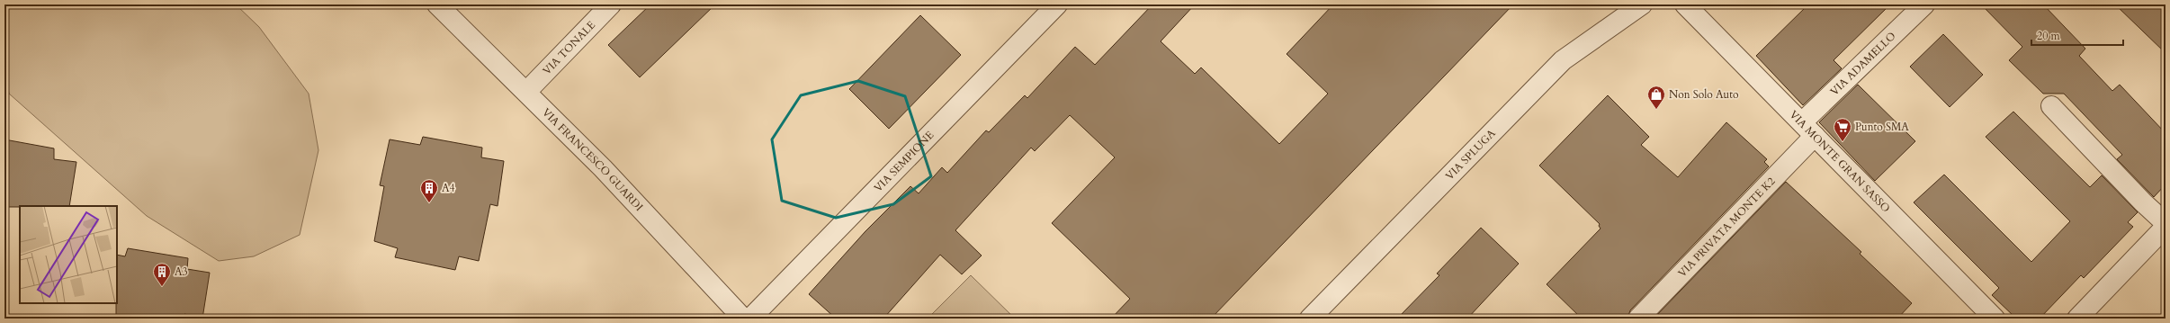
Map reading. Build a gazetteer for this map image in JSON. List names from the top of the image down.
{
  "streets": {
    "street": [
      "VIA TONALE",
      "VIA ADAMELLO",
      "VIA SPLUGA",
      "VIA FRANCESCO GUARDI",
      "VIA MONTE GRAN SASSO",
      "VIA SEMPIONE",
      "VIA PRIVATA MONTE K2"
    ]
  },
  "crossings": [
    ["VIA TONALE", "VIA FRANCESCO GUARDI"],
    ["VIA ADAMELLO", "VIA MONTE GRAN SASSO"],
    ["VIA ADAMELLO", "VIA PRIVATA MONTE K2"],
    ["VIA MONTE GRAN SASSO", "VIA PRIVATA MONTE K2"]
  ],
  "places": {
    "shop": ["Non Solo Auto"],
    "supermarket": ["Punto SMA"],
    "building": ["A4", "A3"]
  },
  "scale_bar": "20 m"
}
